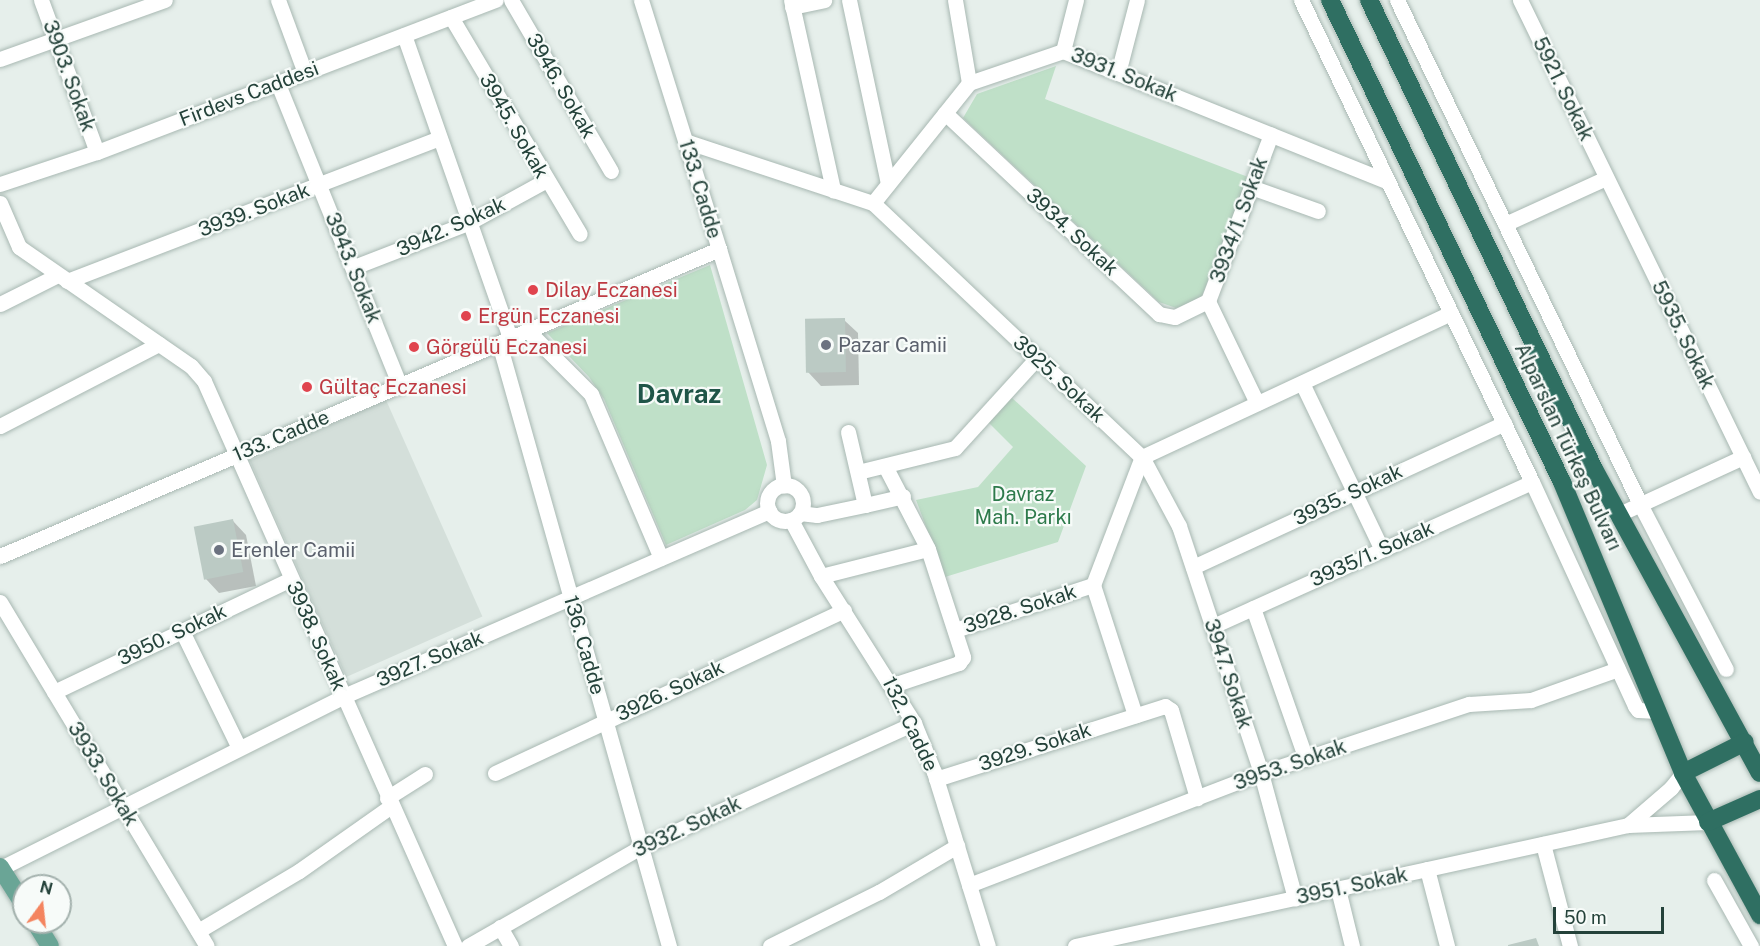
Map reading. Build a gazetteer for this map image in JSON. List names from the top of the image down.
{
  "streets": {
    "highway": ["Alparslan Türkeş Bulvarı"],
    "street": [
      "3931. Sokak",
      "3903. Sokak",
      "3946. Sokak",
      "5921. Sokak",
      "Firdevs Caddesi",
      "3945. Sokak",
      "133. Cadde",
      "3939. Sokak",
      "3934/1. Sokak",
      "3942. Sokak",
      "3934. Sokak",
      "3943. Sokak",
      "5935. Sokak",
      "3925. Sokak",
      "3935. Sokak",
      "3935/1. Sokak",
      "3928. Sokak",
      "3950. Sokak",
      "3938. Sokak",
      "136. Cadde",
      "3927. Sokak",
      "3947. Sokak",
      "3926. Sokak",
      "132. Cadde",
      "3929. Sokak",
      "3953. Sokak",
      "3933. Sokak",
      "3932. Sokak",
      "3951. Sokak"
    ]
  },
  "crossings": [
    ["3931. Sokak", "3934/1. Sokak"],
    ["3903. Sokak", "Firdevs Caddesi"],
    ["5921. Sokak", "5935. Sokak"],
    ["Firdevs Caddesi", "3945. Sokak"],
    ["Firdevs Caddesi", "3943. Sokak"],
    ["Firdevs Caddesi", "136. Cadde"],
    ["3945. Sokak", "3942. Sokak"],
    ["133. Cadde", "3943. Sokak"],
    ["133. Cadde", "3925. Sokak"],
    ["133. Cadde", "3938. Sokak"],
    ["133. Cadde", "136. Cadde"],
    ["3939. Sokak", "3943. Sokak"],
    ["3939. Sokak", "3938. Sokak"],
    ["3939. Sokak", "136. Cadde"],
    ["3934/1. Sokak", "3934. Sokak"],
    ["3942. Sokak", "3943. Sokak"],
    ["3942. Sokak", "136. Cadde"],
    ["3925. Sokak", "3928. Sokak"],
    ["3925. Sokak", "3947. Sokak"],
    ["Alparslan Türkeş Bulvarı", "3951. Sokak"],
    ["3935. Sokak", "3947. Sokak"],
    ["3935/1. Sokak", "3947. Sokak"],
    ["3928. Sokak", "3947. Sokak"],
    ["3928. Sokak", "132. Cadde"],
    ["3950. Sokak", "3938. Sokak"],
    ["3950. Sokak", "3933. Sokak"],
    ["3938. Sokak", "3927. Sokak"],
    ["136. Cadde", "3927. Sokak"],
    ["136. Cadde", "3926. Sokak"],
    ["136. Cadde", "3932. Sokak"],
    ["3927. Sokak", "132. Cadde"],
    ["3927. Sokak", "3933. Sokak"],
    ["3947. Sokak", "3953. Sokak"],
    ["3947. Sokak", "3951. Sokak"],
    ["3926. Sokak", "132. Cadde"],
    ["132. Cadde", "3929. Sokak"],
    ["132. Cadde", "3953. Sokak"],
    ["132. Cadde", "3932. Sokak"],
    ["3929. Sokak", "3953. Sokak"]
  ],
  "districts": ["Davraz"],
  "parks": ["Davraz Mah. Parkı"],
  "places": [
    "Dilay Eczanesi",
    "Ergün Eczanesi",
    "Pazar Camii",
    "Görgülü Eczanesi",
    "Gültaç Eczanesi",
    "Erenler Camii"
  ],
  "scale_bar": "50 m",
  "north": "top"
}
